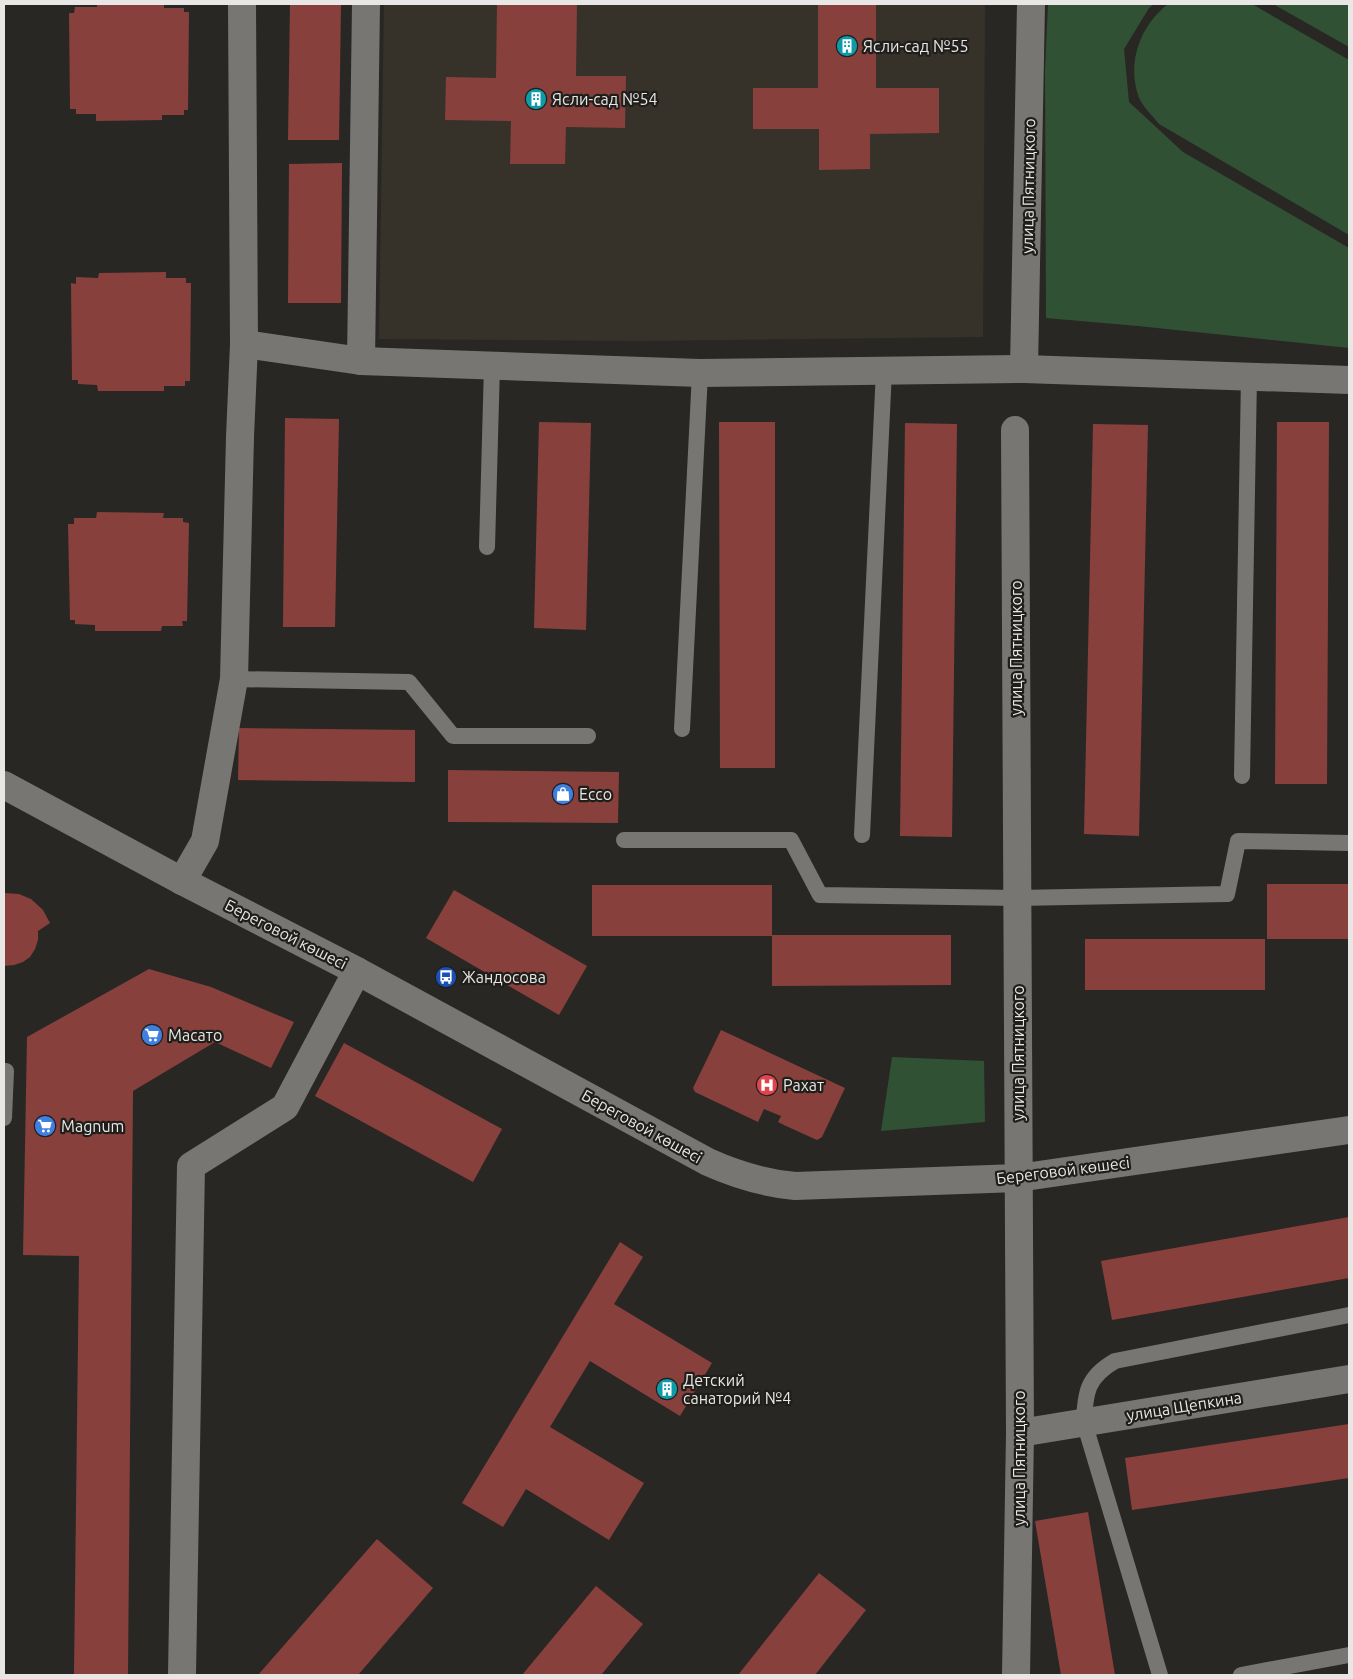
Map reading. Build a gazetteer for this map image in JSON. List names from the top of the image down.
{
  "streets": {
    "street": ["улица Пятницкого", "Береговой көшесі", "улица Щепкина"]
  },
  "crossings": [
    ["улица Пятницкого", "Береговой көшесі"],
    ["улица Пятницкого", "улица Щепкина"]
  ],
  "places": {
    "building": ["Ясли-сад №55", "Ясли-сад №54", "Детский санаторий №4"],
    "shop": ["Ecco"],
    "bus stop": ["Жандосова"],
    "supermarket": ["Масато", "Magnum"],
    "hospital": ["Рахат"]
  }
}
